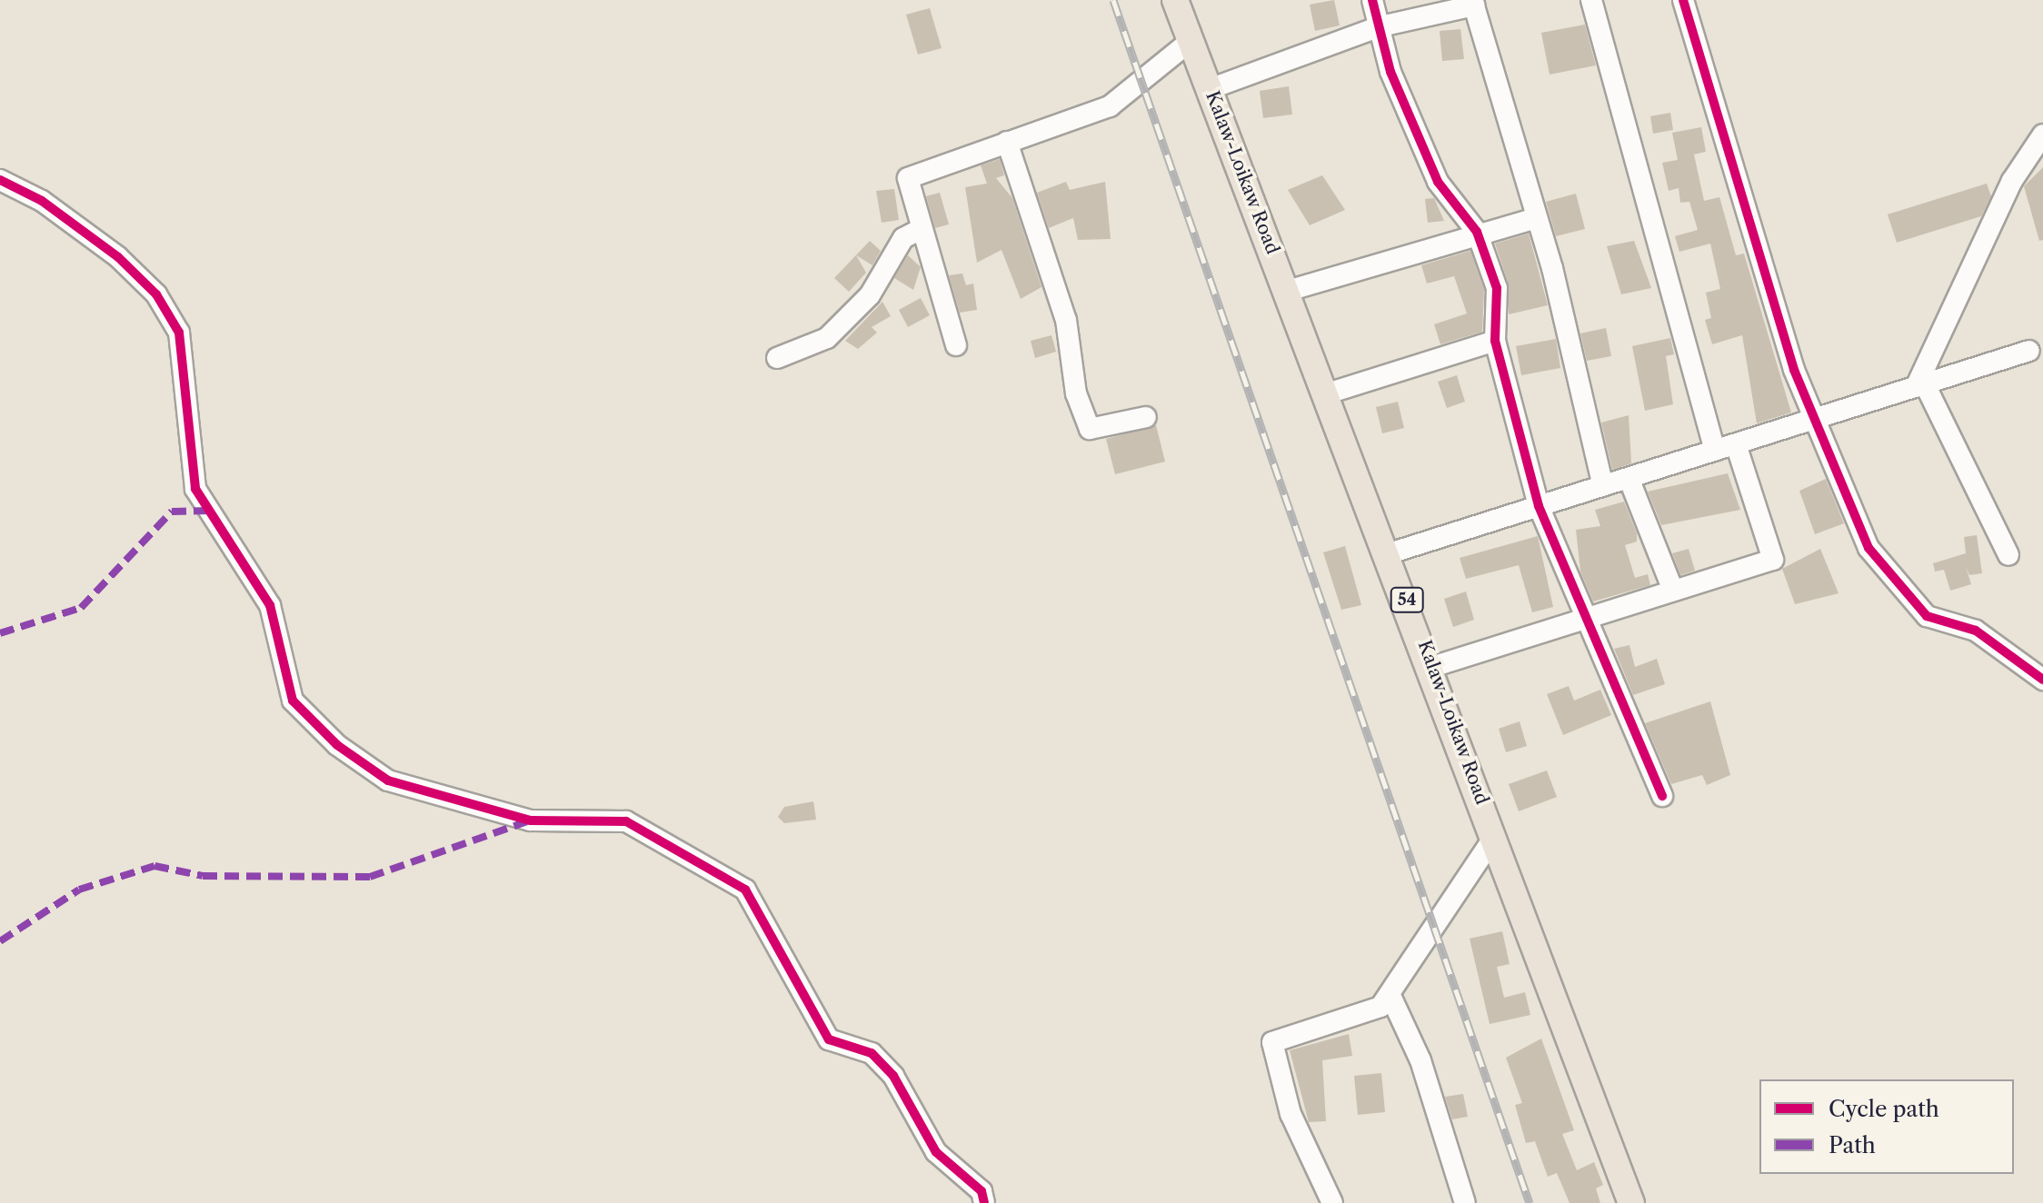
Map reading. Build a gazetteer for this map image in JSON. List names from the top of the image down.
{
  "streets": {
    "main road": ["Kalaw-Loikaw Road", "54"]
  },
  "legend": ["Cycle path", "Path"]
}
